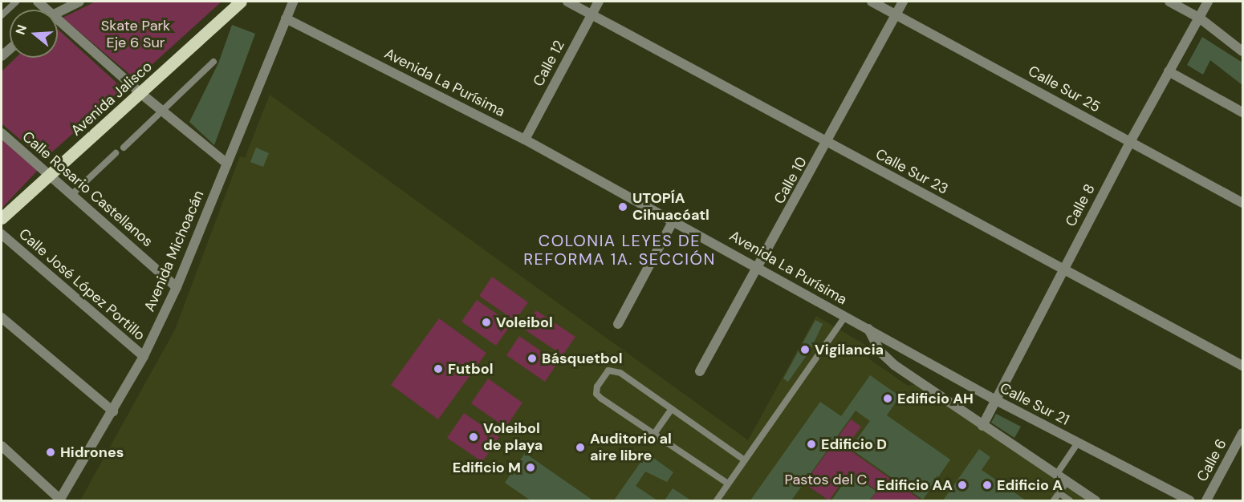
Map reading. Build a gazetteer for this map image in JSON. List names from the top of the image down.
{
  "streets": {
    "main road": ["Avenida Jalisco"],
    "street": [
      "Calle 12",
      "Avenida La Purísima",
      "Calle Sur 25",
      "Calle Sur 23",
      "Calle 10",
      "Calle Rosario Castellanos",
      "Calle 8",
      "Avenida Michoacán",
      "Calle José López Portillo",
      "Calle Sur 21",
      "Calle 6"
    ]
  },
  "crossings": [
    ["Calle 12", "Avenida La Purísima"],
    ["Calle 12", "Calle Sur 23"],
    ["Avenida La Purísima", "Calle 10"],
    ["Avenida La Purísima", "Avenida Michoacán"],
    ["Avenida La Purísima", "Calle Sur 21"],
    ["Calle Sur 25", "Calle 10"],
    ["Calle Sur 25", "Calle 8"],
    ["Avenida Jalisco", "Calle Rosario Castellanos"],
    ["Calle Sur 23", "Calle 10"],
    ["Calle Sur 23", "Calle 8"],
    ["Calle Rosario Castellanos", "Avenida Michoacán"],
    ["Calle 8", "Calle Sur 21"],
    ["Avenida Michoacán", "Calle José López Portillo"]
  ],
  "districts": ["COLONIA LEYES DE REFORMA 1A. SECCIÓN"],
  "parks": ["Skate Park Eje 6 Sur", "Pastos del C"],
  "places": [
    "UTOPÍA Cihuacóatl",
    "Voleibol",
    "Vigilancia",
    "Básquetbol",
    "Futbol",
    "Edificio AH",
    "Voleibol de playa",
    "Edificio D",
    "Auditorio al aire libre",
    "Hidrones",
    "Edificio M",
    "Edificio AA",
    "Edificio A"
  ],
  "north": "left"
}
